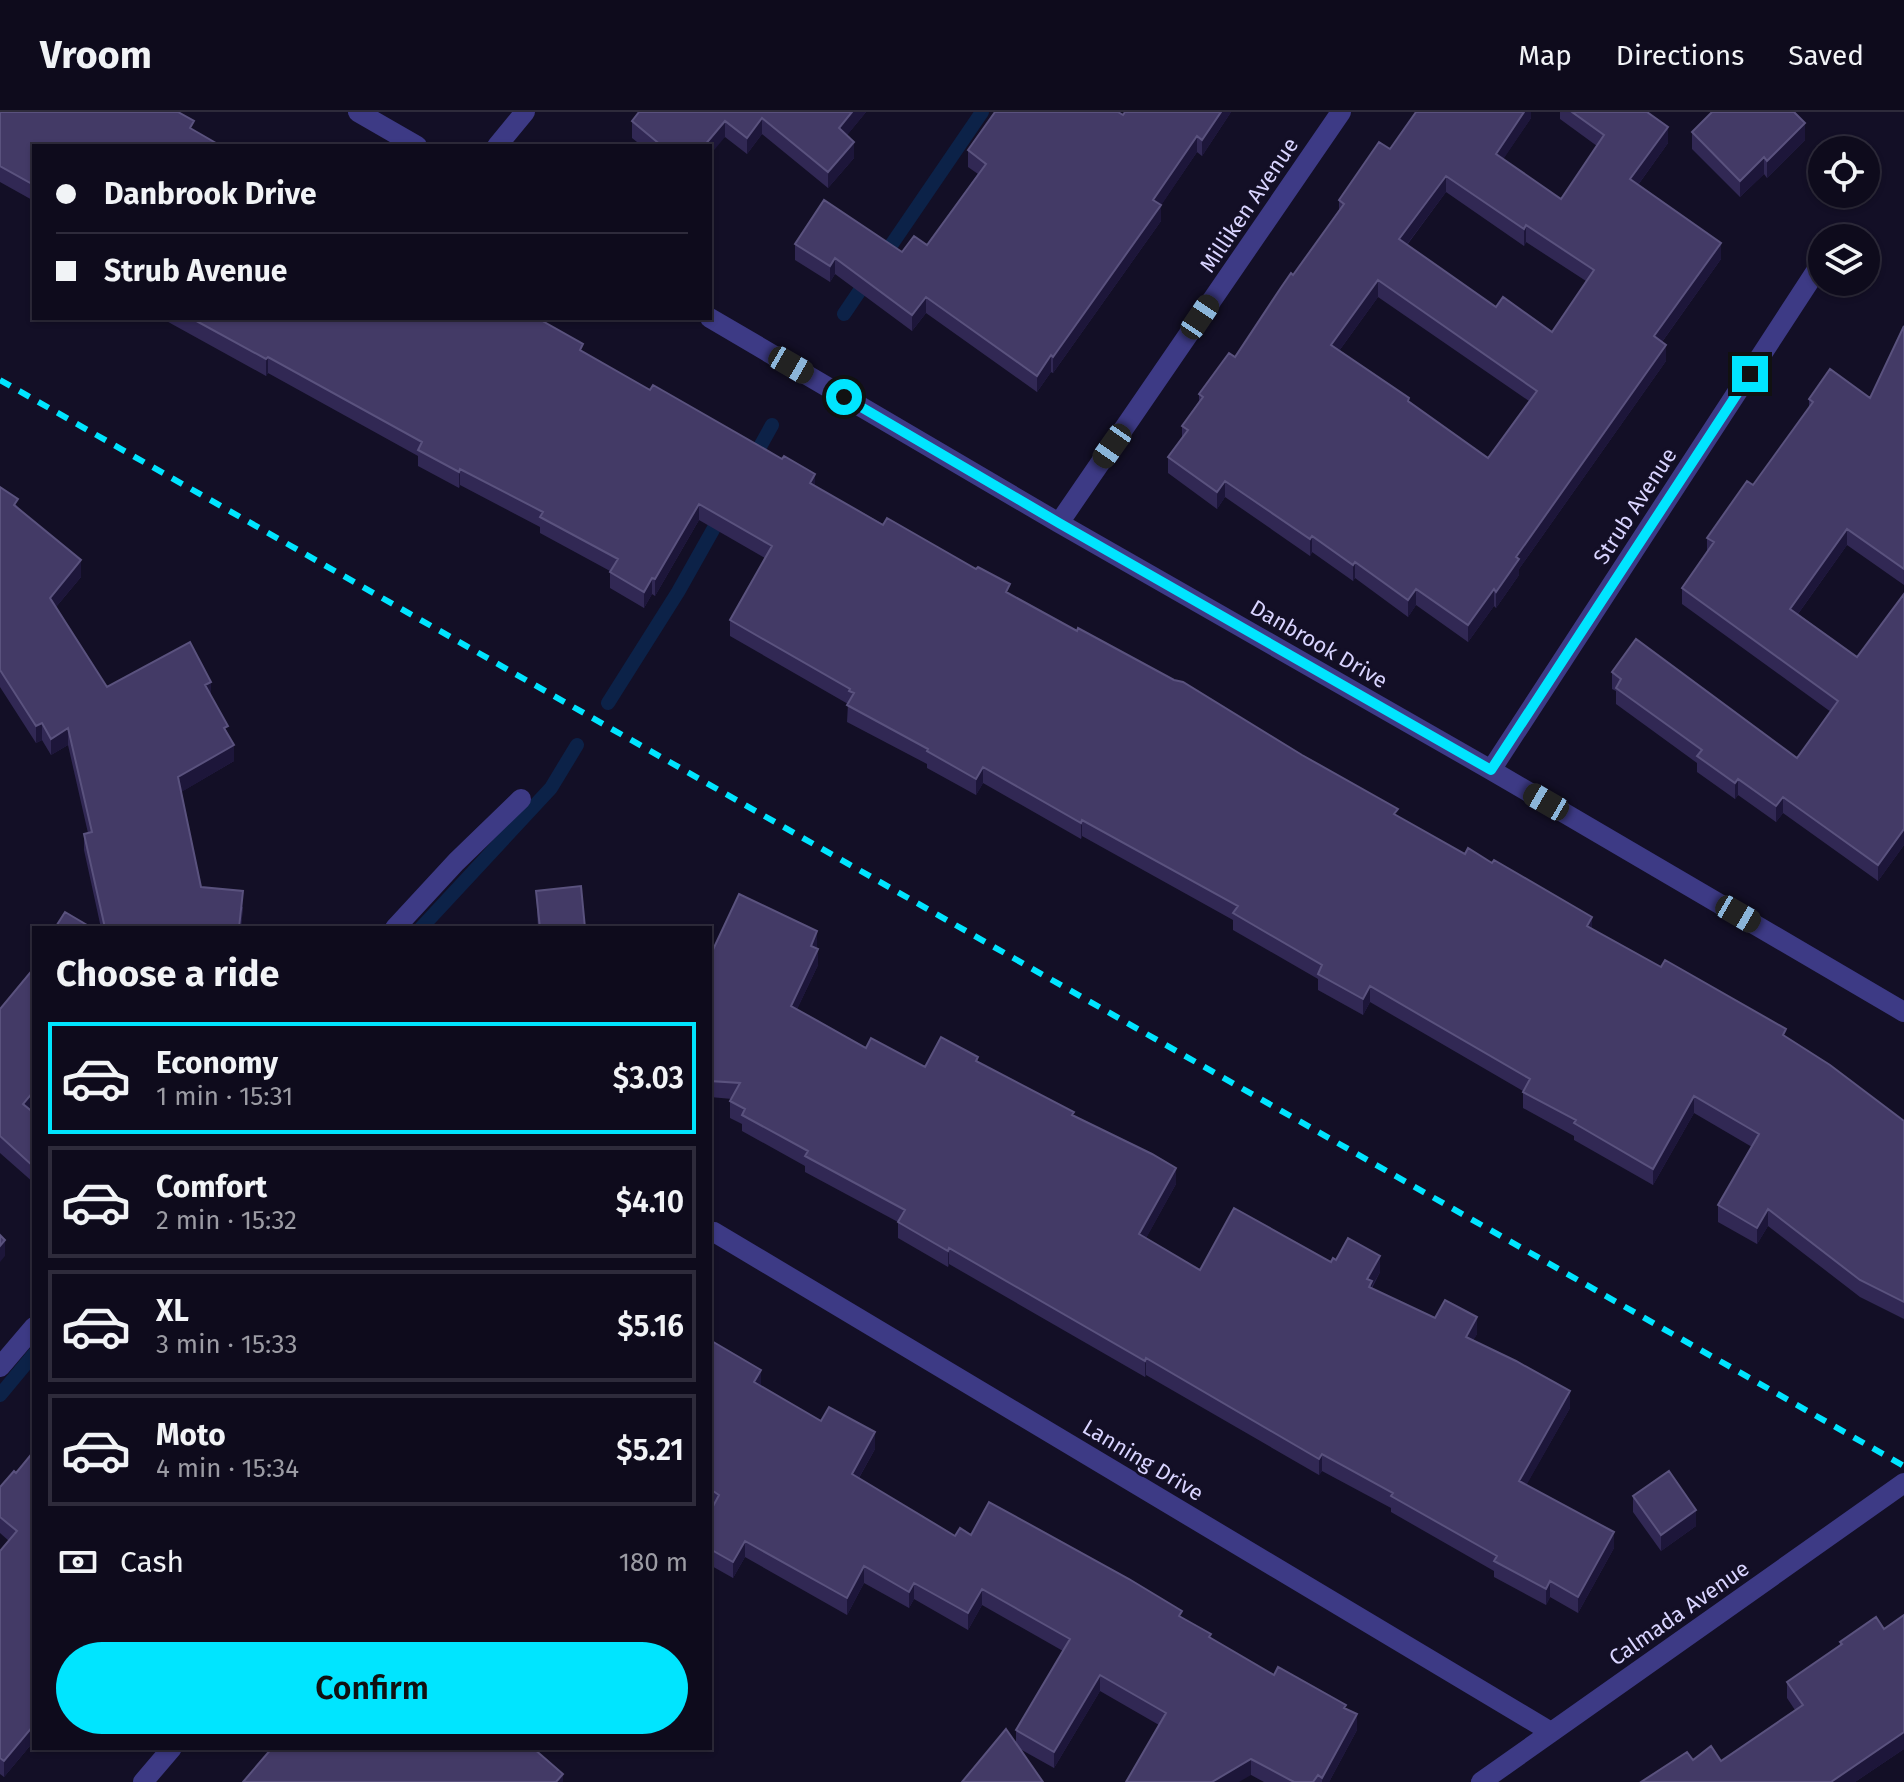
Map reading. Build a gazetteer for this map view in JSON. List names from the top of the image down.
{
  "streets": {
    "street": [
      "Milliken Avenue",
      "Strub Avenue",
      "Danbrook Drive",
      "Lanning Drive",
      "Calmada Avenue"
    ]
  },
  "crossings": [
    ["Milliken Avenue", "Danbrook Drive"],
    ["Strub Avenue", "Danbrook Drive"],
    ["Lanning Drive", "Calmada Avenue"]
  ],
  "page": {
    "header": "Vroom",
    "nav": ["Map", "Directions", "Saved"],
    "banner": ["Danbrook Drive", "Strub Avenue"],
    "heading": "Choose a ride",
    "list": [
      {
        "name": "Economy",
        "note": "1 min · 15:31",
        "value": "$3.03"
      },
      {
        "name": "Comfort",
        "note": "2 min · 15:32",
        "value": "$4.10"
      },
      {
        "name": "XL",
        "note": "3 min · 15:33",
        "value": "$5.16"
      },
      {
        "name": "Moto",
        "note": "4 min · 15:34",
        "value": "$5.21"
      }
    ],
    "pay": ["Cash", "180 m"],
    "buttons": "Confirm"
  }
}
